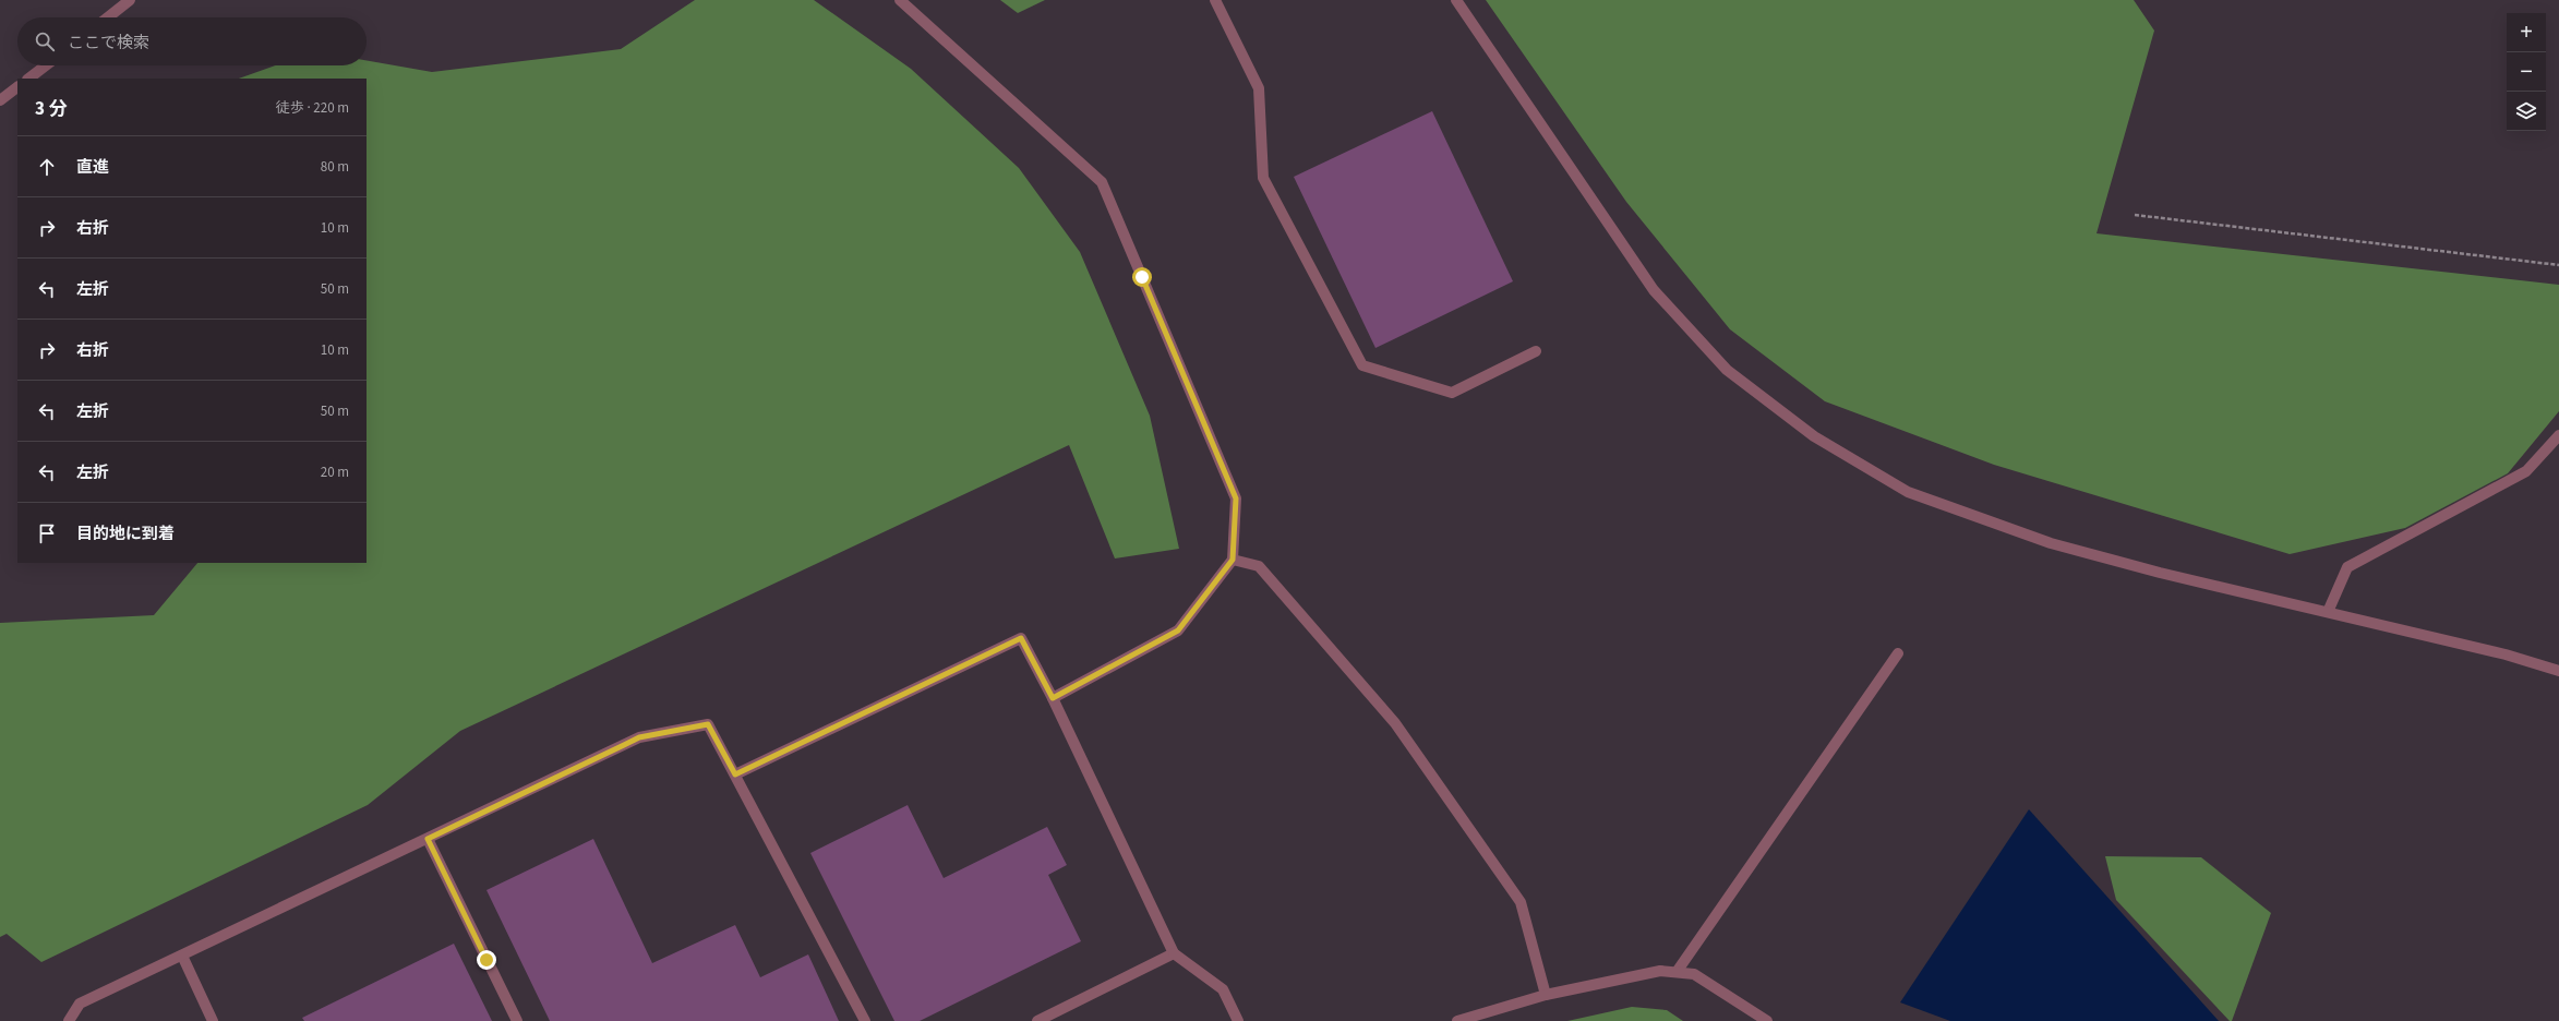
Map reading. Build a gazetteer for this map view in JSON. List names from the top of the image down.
{
  "page": {
    "map_buttons": ["+", "−"],
    "search": "ここで検索",
    "heading": ["3 分", "徒歩 · 220 m"],
    "list": [
      ["直進", "80 m"],
      ["右折", "10 m"],
      ["左折", "50 m"],
      ["右折", "10 m"],
      ["左折", "50 m"],
      ["左折", "20 m"],
      "目的地に到着"
    ]
  }
}
